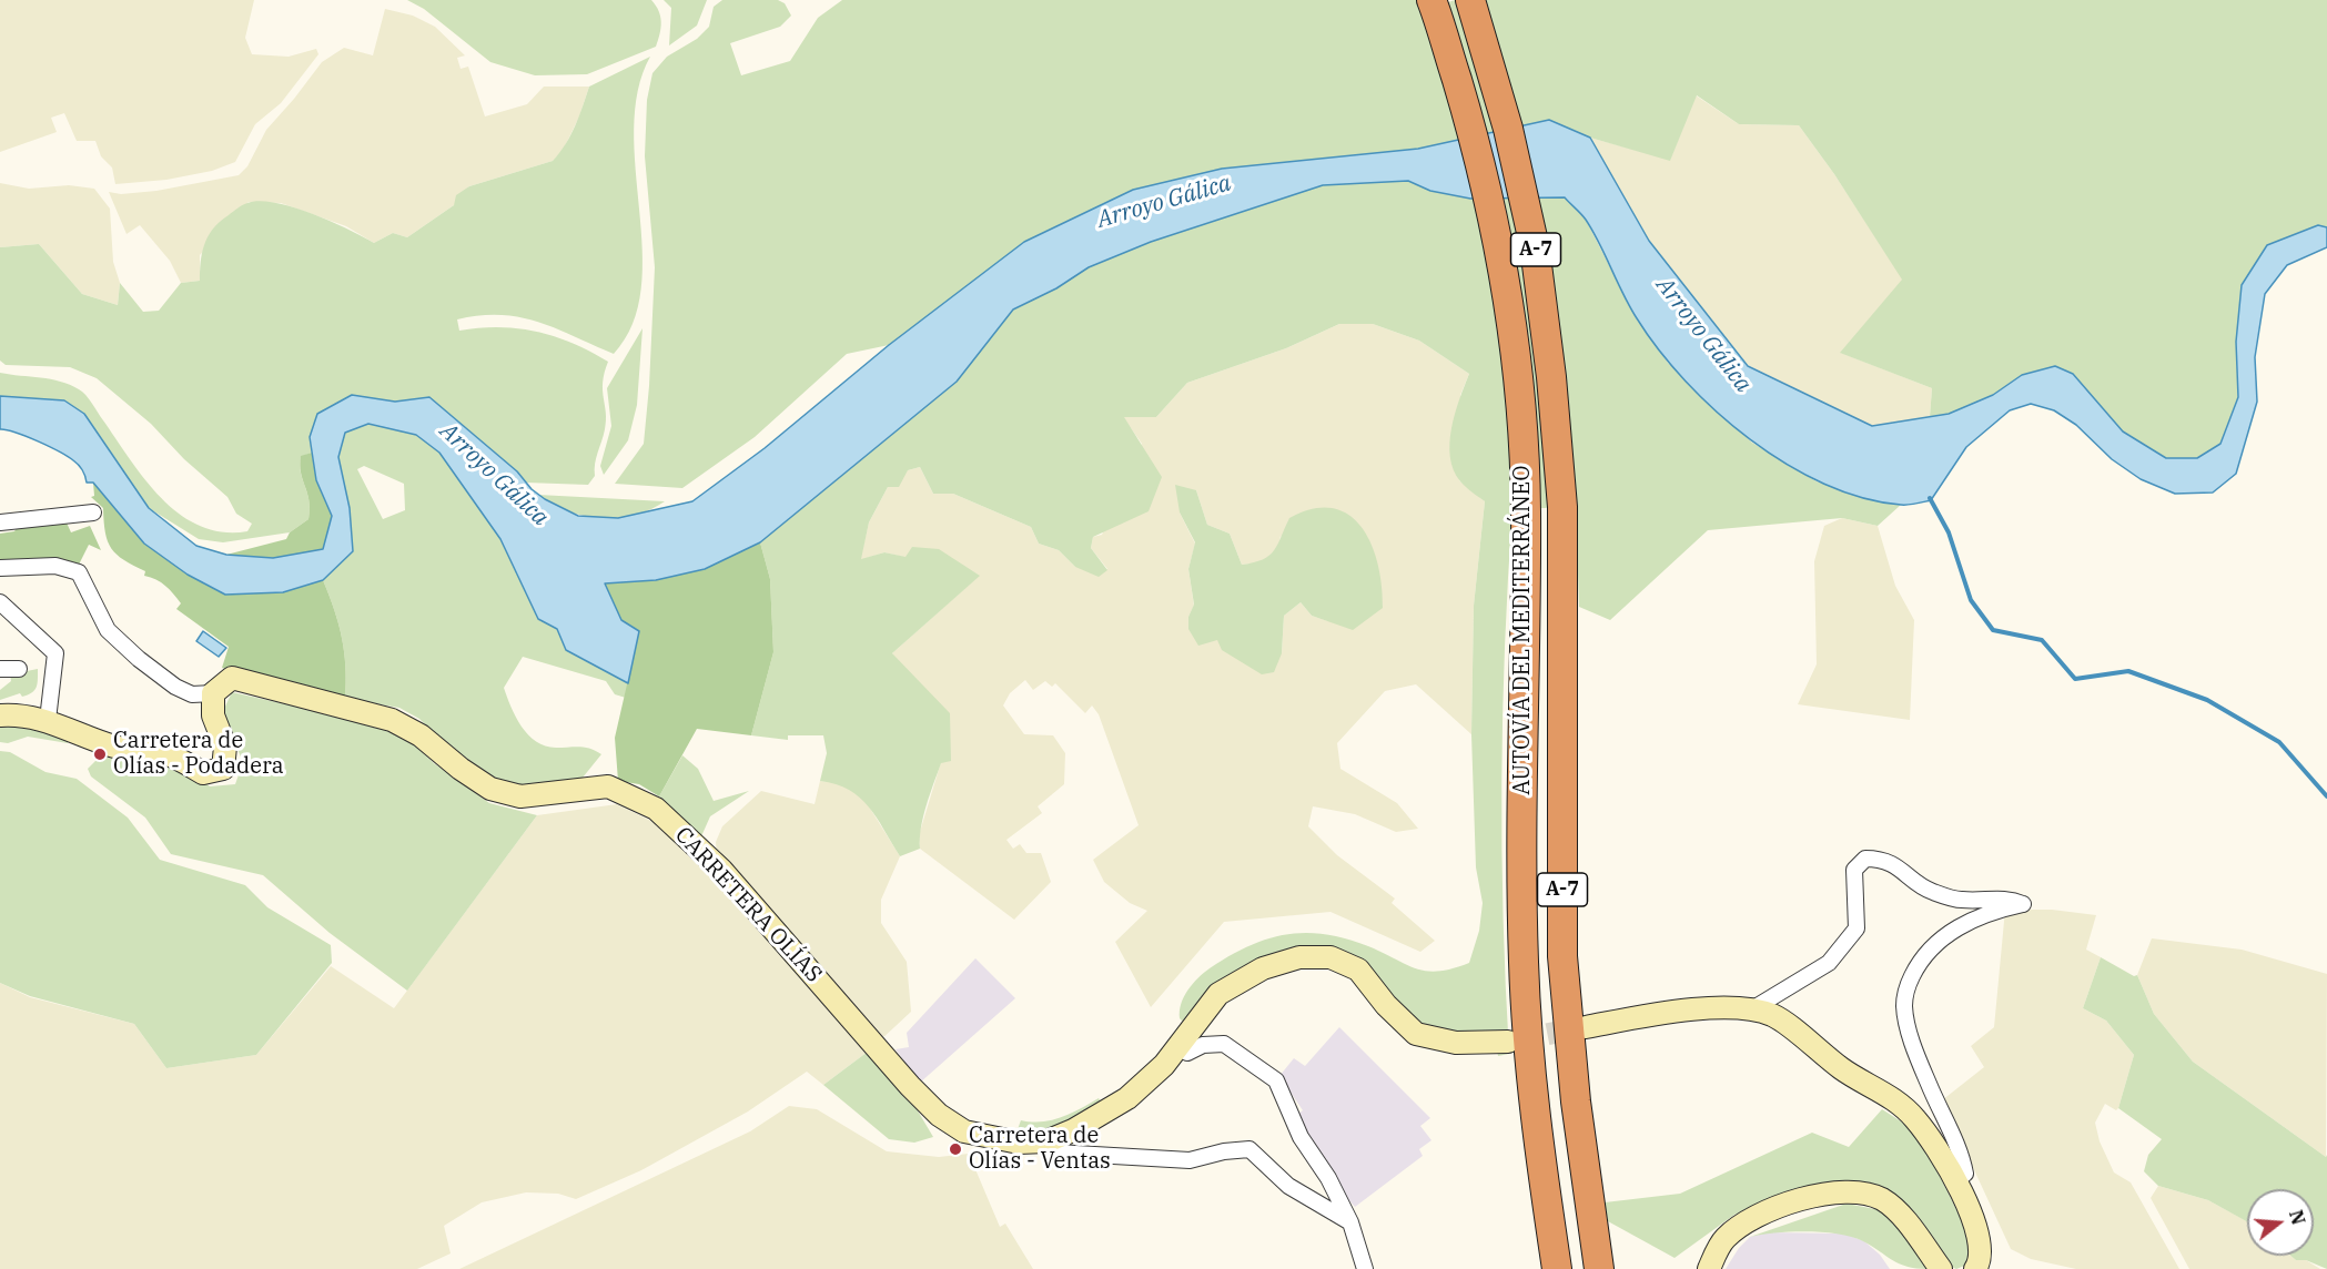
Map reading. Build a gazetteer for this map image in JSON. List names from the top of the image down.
{
  "streets": {
    "highway": ["A-7", "AUTOVÍA DEL MEDITERRÁNEO"],
    "main road": ["CARRETERA OLÍAS"]
  },
  "water": ["Arroyo Gálica"],
  "places": ["Carretera de Olías - Podadera", "Carretera de Olías - Ventas"],
  "north": "right"
}
